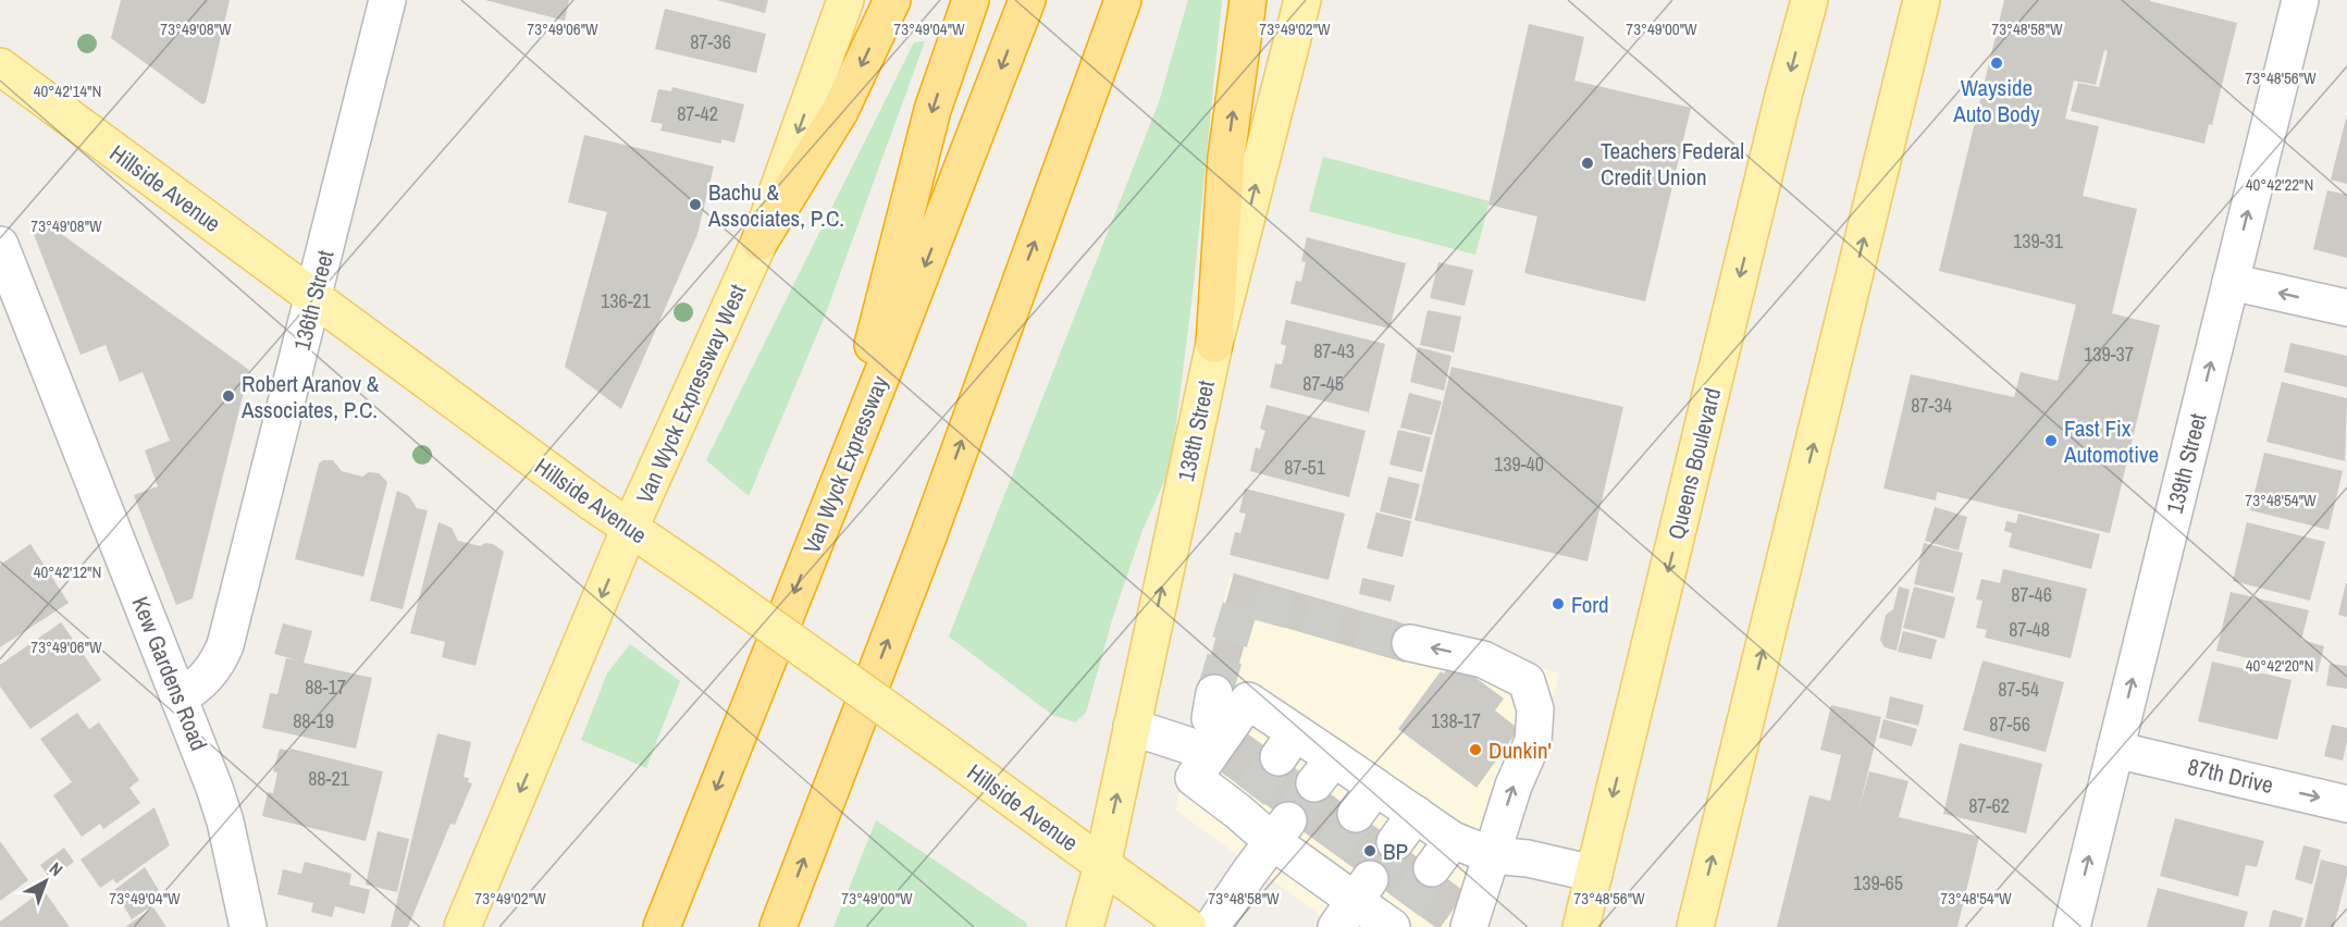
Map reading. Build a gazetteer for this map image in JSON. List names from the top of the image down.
{
  "streets": {
    "highway": ["Van Wyck Expressway"],
    "main road": [
      "Hillside Avenue",
      "Van Wyck Expressway West",
      "138th Street",
      "Queens Boulevard"
    ],
    "street": [
      "136th Street",
      "139th Street",
      "Kew Gardens Road",
      "87th Drive"
    ]
  },
  "crossings": [
    ["Hillside Avenue", "136th Street"],
    ["Hillside Avenue", "Van Wyck Expressway West"],
    ["Hillside Avenue", "138th Street"],
    ["136th Street", "Kew Gardens Road"],
    ["139th Street", "87th Drive"]
  ],
  "one_way": [
    "Van Wyck Expressway West",
    "138th Street",
    "139th Street",
    "87th Drive"
  ],
  "places": [
    "Wayside Auto Body",
    "Teachers Federal Credit Union",
    "Bachu & Associates, P.C.",
    "Robert Aranov & Associates, P.C.",
    "Fast Fix Automotive",
    "Ford",
    "Dunkin'",
    "BP"
  ],
  "house_numbers": [
    "87-36",
    "87-42",
    "139-31",
    "136-21",
    "87-43",
    "139-37",
    "87-45",
    "87-34",
    "139-40",
    "87-51",
    "87-46",
    "87-48",
    "88-17",
    "87-54",
    "88-19",
    "138-17",
    "87-56",
    "88-21",
    "87-62",
    "139-65"
  ],
  "north": "top right",
  "coordinates": [
    "73°49'08\"W",
    "73°49'06\"W",
    "73°49'04\"W",
    "73°49'02\"W",
    "73°49'00\"W",
    "73°48'58\"W",
    "73°48'56\"W",
    "40°42'14\"N",
    "40°42'22\"N",
    "73°48'54\"W",
    "40°42'12\"N",
    "40°42'20\"N"
  ]
}
